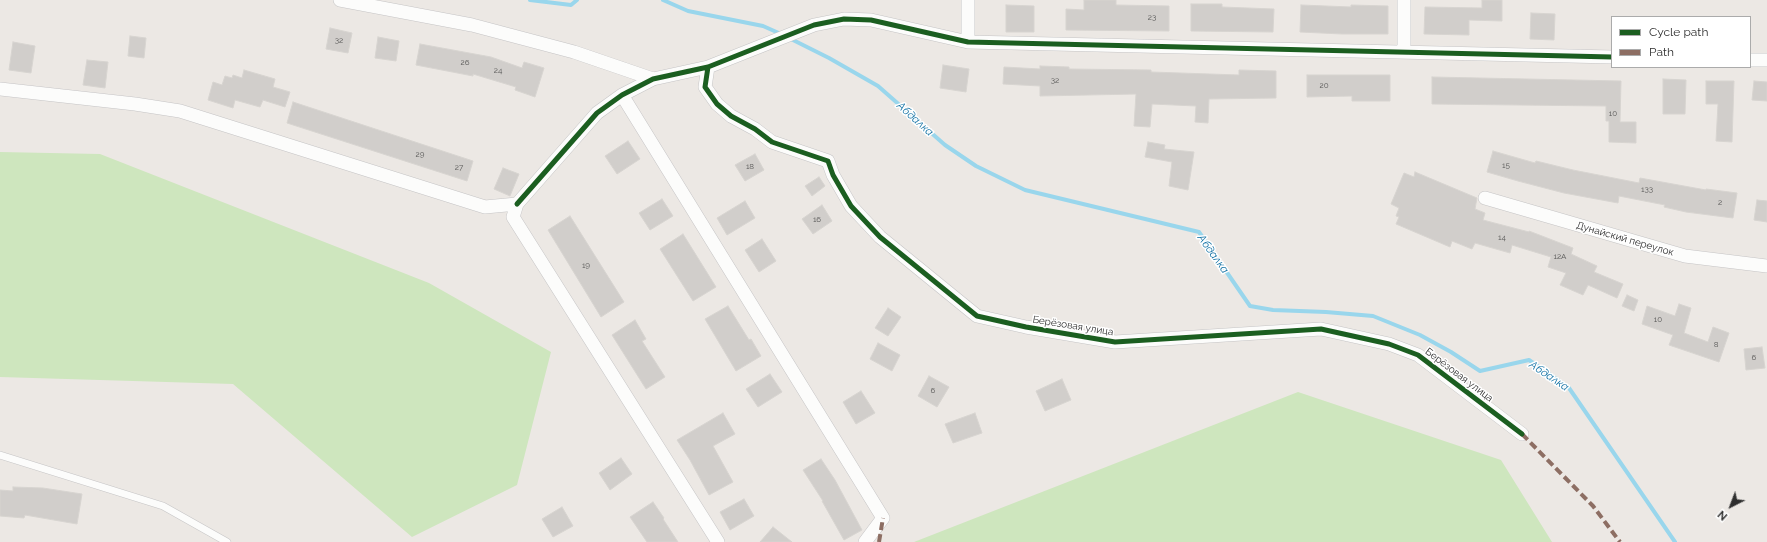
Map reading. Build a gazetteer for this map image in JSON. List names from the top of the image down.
{
  "streets": {
    "street": ["Дунайский переулок", "Берёзовая улица"]
  },
  "water": ["Абдалка"],
  "house_numbers": [
    "23",
    "32",
    "26",
    "24",
    "32",
    "20",
    "10",
    "29",
    "15",
    "18",
    "27",
    "133",
    "2",
    "16",
    "14",
    "12А",
    "19",
    "10",
    "8",
    "6",
    "6"
  ],
  "legend": ["Cycle path", "Path"],
  "north": "bottom left"
}
